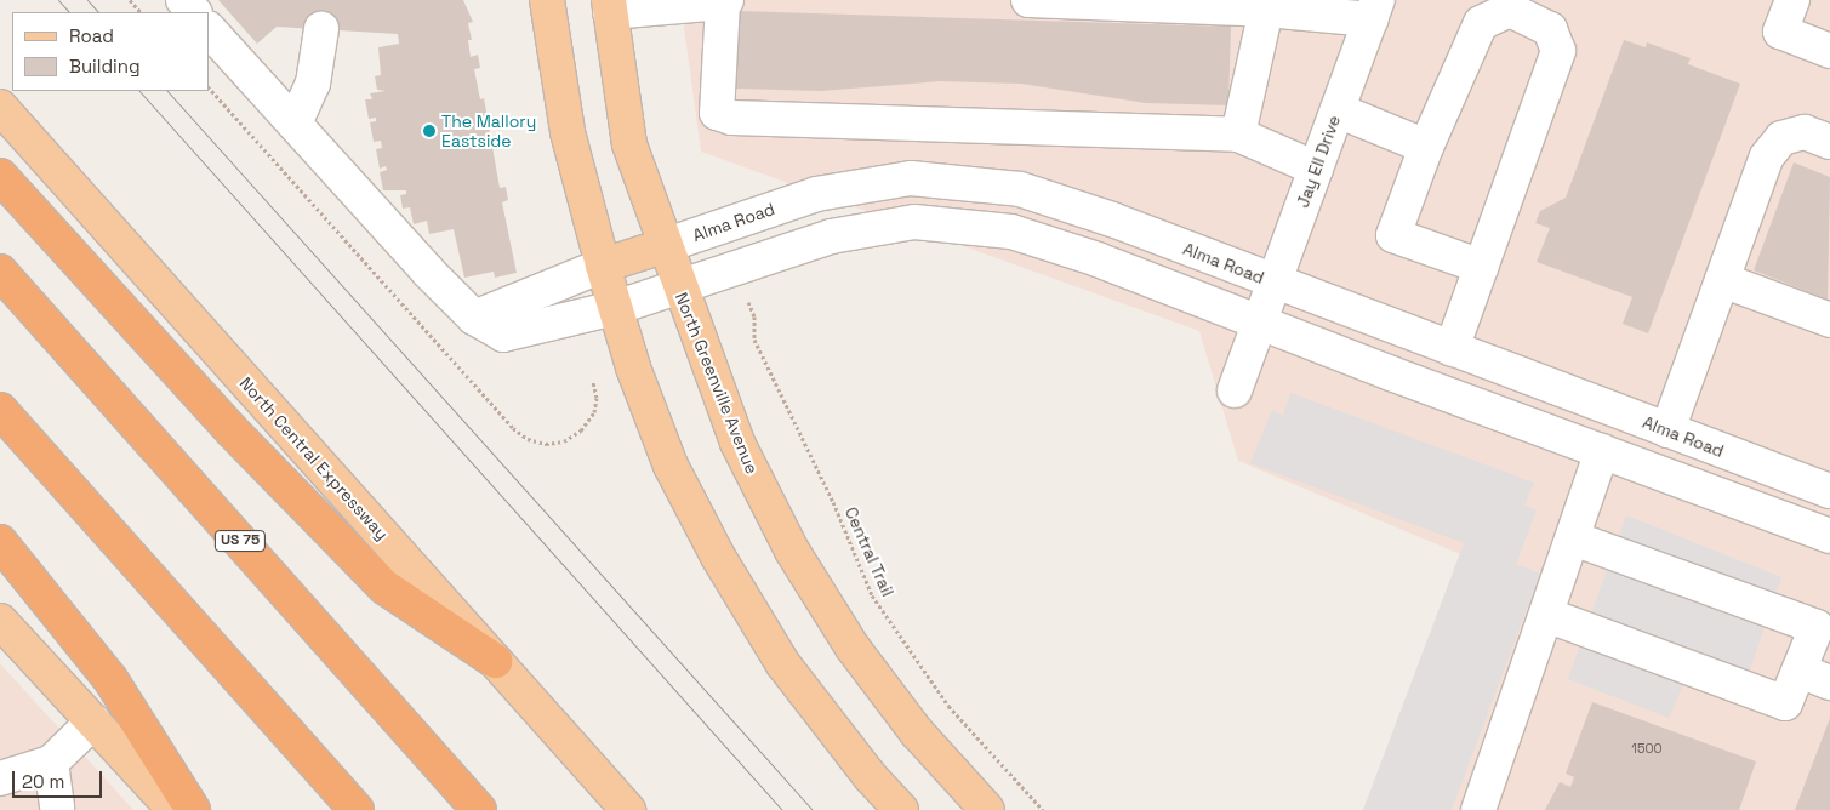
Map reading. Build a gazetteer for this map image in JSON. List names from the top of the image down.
{
  "streets": {
    "highway": ["US 75"],
    "main road": ["Alma Road", "North Greenville Avenue", "North Central Expressway"],
    "street": ["Jay Ell Drive"],
    "path": ["Central Trail"]
  },
  "crossings": [
    ["Jay Ell Drive", "Alma Road"],
    ["Alma Road", "North Greenville Avenue"]
  ],
  "places": ["The Mallory Eastside"],
  "house_numbers": ["1500"],
  "legend": ["Road", "Building"],
  "scale_bar": "20 m"
}
